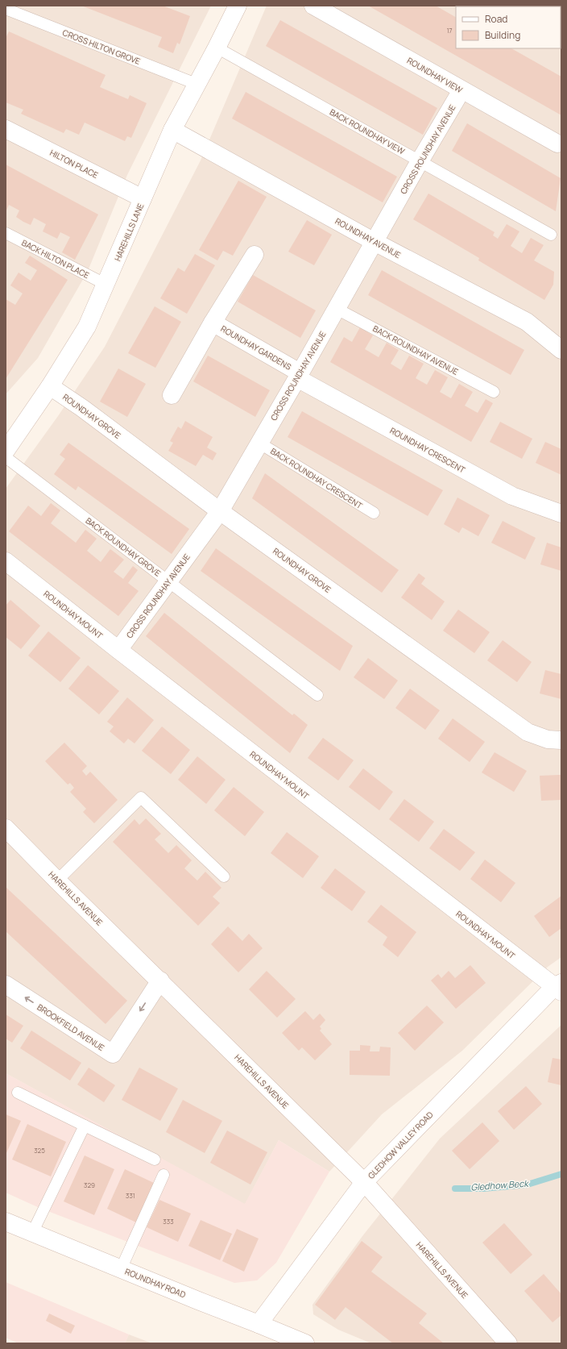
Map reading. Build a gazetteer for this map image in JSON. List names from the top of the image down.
{
  "streets": {
    "street": [
      "ROUNDHAY VIEW",
      "CROSS ROUNDHAY AVENUE",
      "HILTON PLACE",
      "HAREHILLS LANE",
      "ROUNDHAY AVENUE",
      "ROUNDHAY GARDENS",
      "ROUNDHAY GROVE",
      "ROUNDHAY CRESCENT",
      "ROUNDHAY MOUNT",
      "HAREHILLS AVENUE",
      "BROOKFIELD AVENUE",
      "GLEDHOW VALLEY ROAD",
      "ROUNDHAY ROAD"
    ],
    "lane": [
      "CROSS HILTON GROVE",
      "BACK ROUNDHAY VIEW",
      "BACK HILTON PLACE",
      "BACK ROUNDHAY AVENUE",
      "BACK ROUNDHAY CRESCENT",
      "BACK ROUNDHAY GROVE"
    ]
  },
  "crossings": [
    ["CROSS HILTON GROVE", "HAREHILLS LANE"],
    ["ROUNDHAY VIEW", "CROSS ROUNDHAY AVENUE"],
    ["BACK ROUNDHAY VIEW", "CROSS ROUNDHAY AVENUE"],
    ["BACK ROUNDHAY VIEW", "HAREHILLS LANE"],
    ["CROSS ROUNDHAY AVENUE", "ROUNDHAY AVENUE"],
    ["CROSS ROUNDHAY AVENUE", "ROUNDHAY GARDENS"],
    ["CROSS ROUNDHAY AVENUE", "BACK ROUNDHAY AVENUE"],
    ["CROSS ROUNDHAY AVENUE", "ROUNDHAY GROVE"],
    ["CROSS ROUNDHAY AVENUE", "ROUNDHAY CRESCENT"],
    ["CROSS ROUNDHAY AVENUE", "BACK ROUNDHAY CRESCENT"],
    ["CROSS ROUNDHAY AVENUE", "BACK ROUNDHAY GROVE"],
    ["CROSS ROUNDHAY AVENUE", "ROUNDHAY MOUNT"],
    ["HILTON PLACE", "HAREHILLS LANE"],
    ["HAREHILLS LANE", "ROUNDHAY AVENUE"],
    ["HAREHILLS LANE", "BACK HILTON PLACE"],
    ["HAREHILLS LANE", "ROUNDHAY GROVE"],
    ["ROUNDHAY GARDENS", "ROUNDHAY CRESCENT"],
    ["ROUNDHAY MOUNT", "GLEDHOW VALLEY ROAD"],
    ["HAREHILLS AVENUE", "BROOKFIELD AVENUE"],
    ["HAREHILLS AVENUE", "GLEDHOW VALLEY ROAD"],
    ["GLEDHOW VALLEY ROAD", "ROUNDHAY ROAD"]
  ],
  "water": ["Gledhow Beck"],
  "house_numbers": [
    "17",
    "325",
    "329",
    "331",
    "333"
  ],
  "legend": ["Road", "Building"]
}
